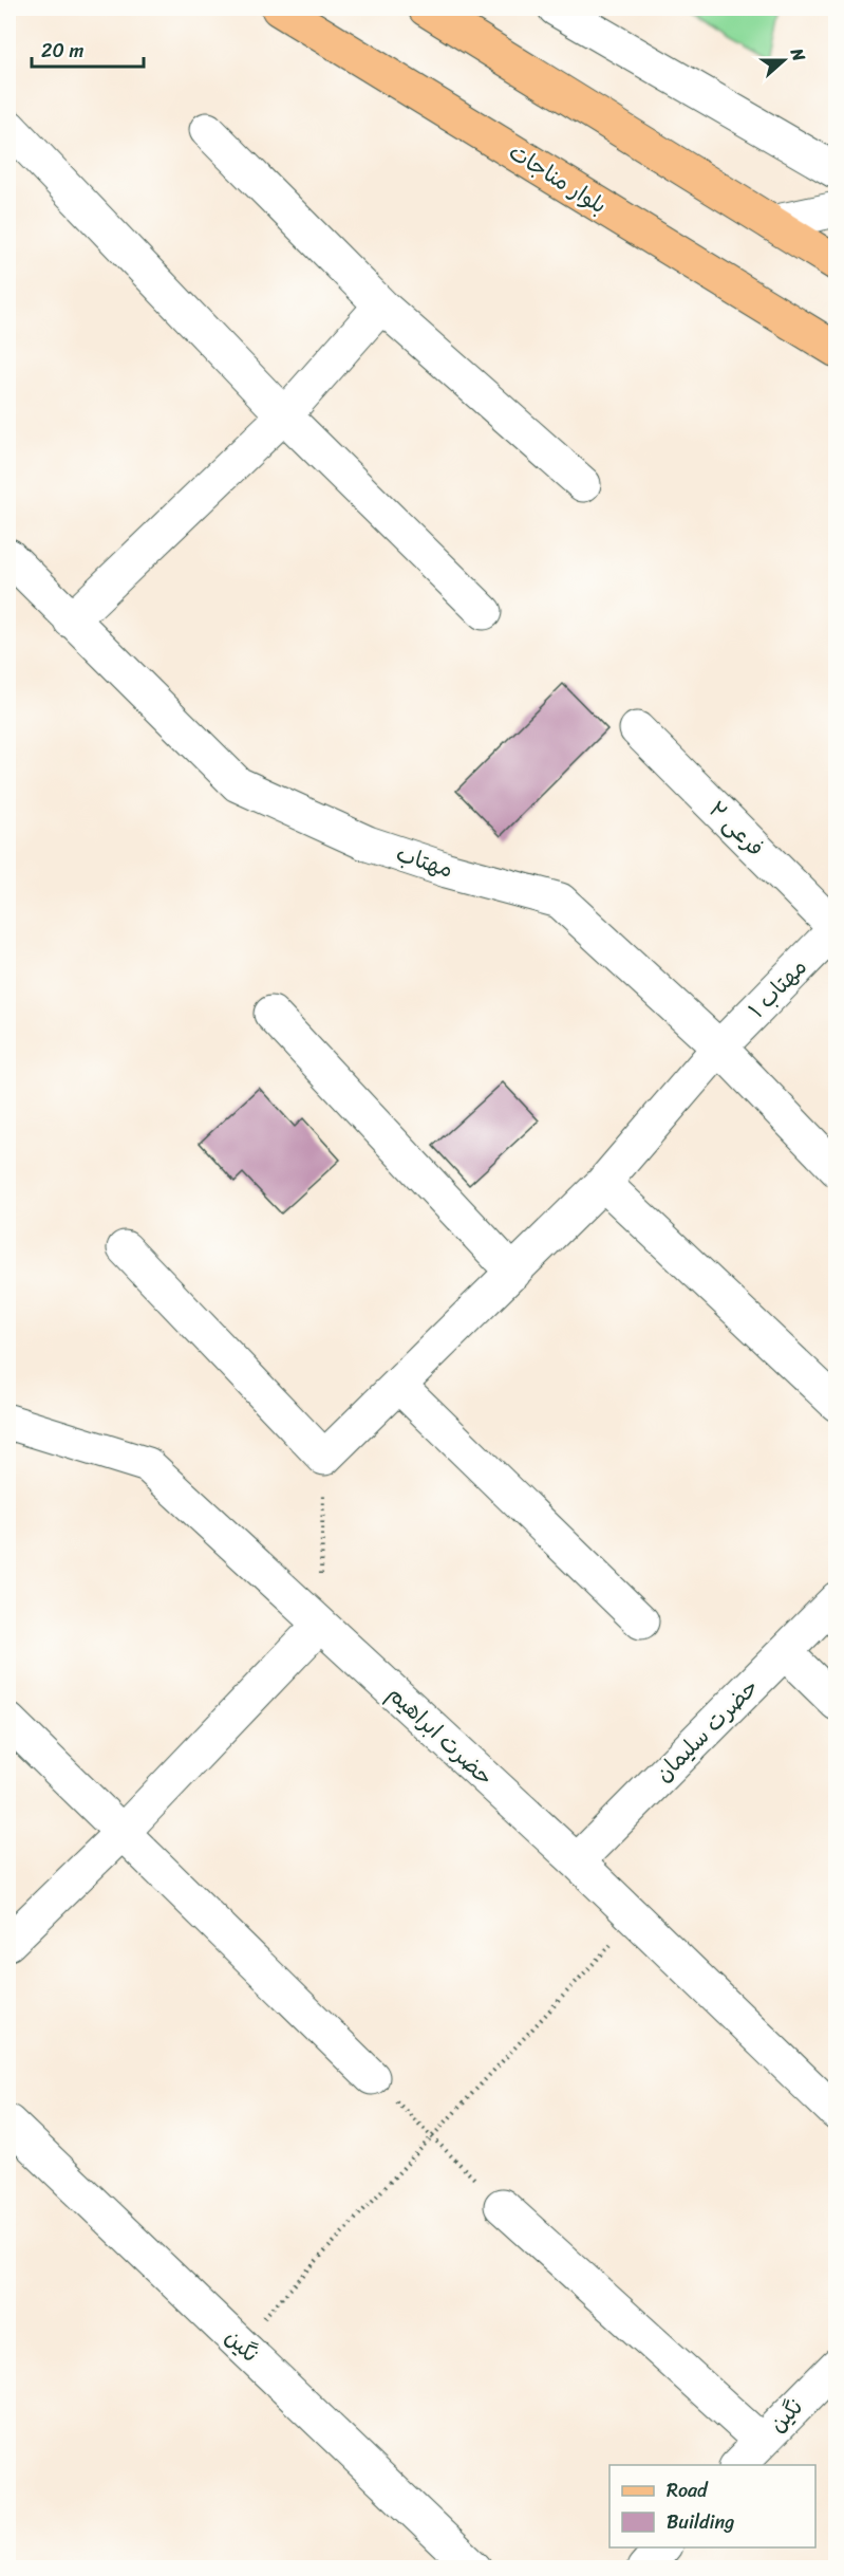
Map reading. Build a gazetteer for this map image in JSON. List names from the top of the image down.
{
  "streets": {
    "main road": ["بلوار مناجات"],
    "street": [
      "فرعی ۲",
      "مهتاب",
      "مهتاب ۱",
      "حضرت سلیمان",
      "حضرت ابراهیم",
      "نگین"
    ]
  },
  "crossings": [
    ["فرعی ۲", "مهتاب ۱"],
    ["مهتاب", "مهتاب ۱"],
    ["حضرت سلیمان", "حضرت ابراهیم"]
  ],
  "legend": ["Road", "Building"],
  "scale_bar": "20 m",
  "north": "right"
}
